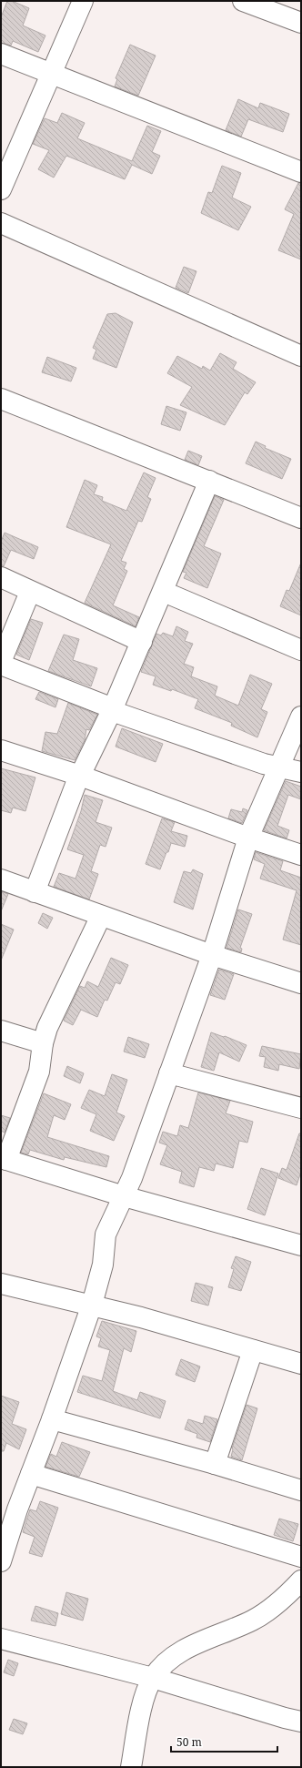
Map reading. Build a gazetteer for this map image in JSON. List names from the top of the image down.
{
  "scale_bar": "50 m"
}
